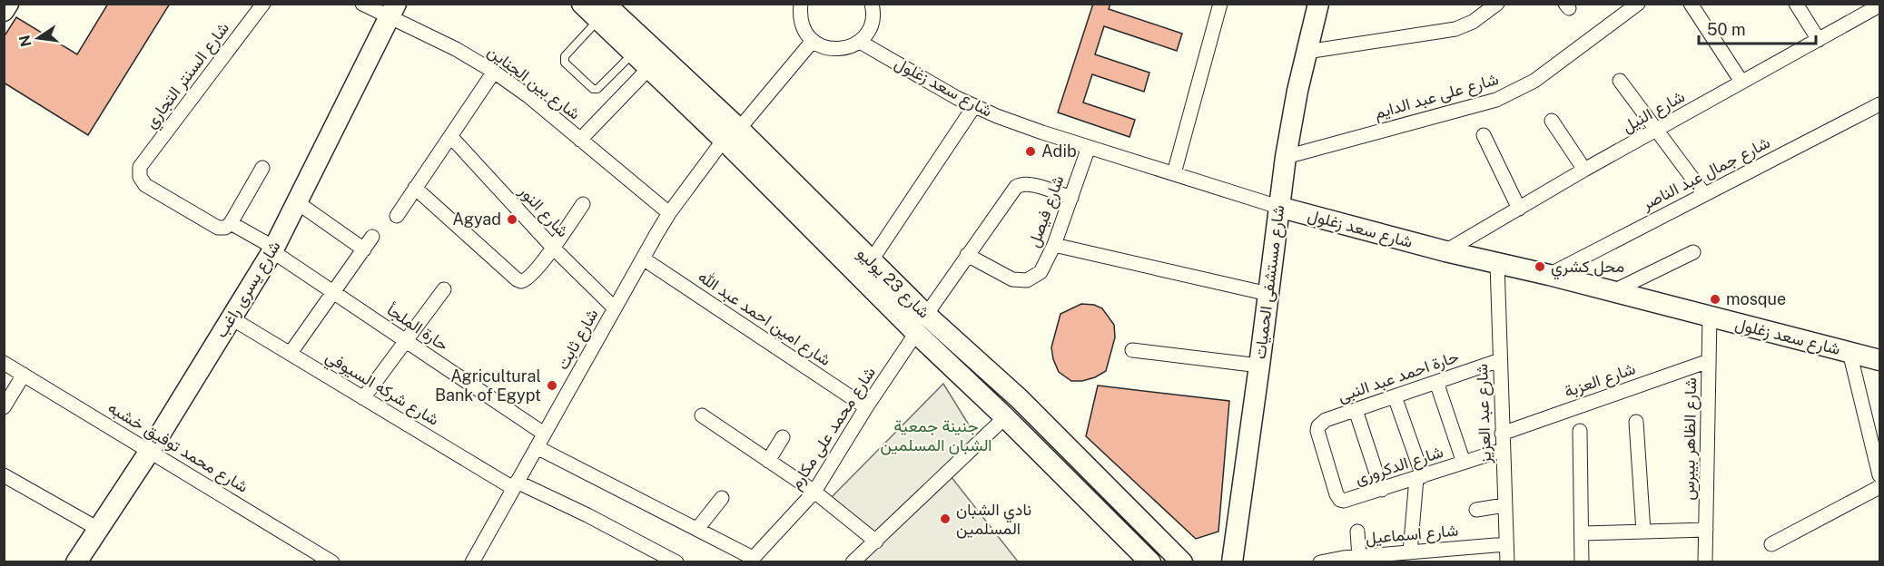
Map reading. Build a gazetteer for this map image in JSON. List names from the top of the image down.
{
  "streets": {
    "main road": [
      "شارع سعد زغلول",
      "شارع مستشفى الحميات",
      "شارع 23 يوليو",
      "شارع يسرى راغب"
    ],
    "street": [
      "شارع السنتر التجاري",
      "شارع بين الجناين",
      "شارع على عبد الدايم",
      "شارع النيل",
      "شارع جمال عبد الناصر",
      "شارع النور",
      "شارع فيصل",
      "شارع امين احمد عبد الله",
      "حارة الملجأ",
      "شارع ثابت",
      "حارة احمد عبد النبى",
      "شارع العزبة",
      "شارع شركه السيوفي",
      "شارع عبد العزيز",
      "شارع محمد على مكارم",
      "شارع الظاهر بيبرس",
      "شارع محمد توفيق خشبه",
      "شارع الدكرورى",
      "شارع اسماعيل"
    ]
  },
  "crossings": [
    ["شارع السنتر التجاري", "حارة الملجأ"],
    ["شارع بين الجناين", "شارع يسرى راغب"],
    ["شارع بين الجناين", "شارع ثابت"],
    ["شارع سعد زغلول", "شارع النيل"],
    ["شارع سعد زغلول", "شارع جمال عبد الناصر"],
    ["شارع سعد زغلول", "شارع فيصل"],
    ["شارع سعد زغلول", "شارع مستشفى الحميات"],
    ["شارع سعد زغلول", "شارع عبد العزيز"],
    ["شارع سعد زغلول", "شارع الظاهر بيبرس"],
    ["شارع على عبد الدايم", "شارع مستشفى الحميات"],
    ["شارع النور", "شارع ثابت"],
    ["شارع 23 يوليو", "شارع ثابت"],
    ["شارع 23 يوليو", "شارع محمد على مكارم"],
    ["شارع يسرى راغب", "حارة الملجأ"],
    ["شارع يسرى راغب", "شارع شركه السيوفي"],
    ["شارع يسرى راغب", "شارع محمد توفيق خشبه"],
    ["شارع امين احمد عبد الله", "شارع ثابت"],
    ["شارع امين احمد عبد الله", "شارع محمد على مكارم"],
    ["حارة الملجأ", "شارع ثابت"],
    ["شارع ثابت", "شارع شركه السيوفي"],
    ["حارة احمد عبد النبى", "شارع عبد العزيز"],
    ["حارة احمد عبد النبى", "شارع الدكرورى"],
    ["شارع العزبة", "شارع عبد العزيز"],
    ["شارع العزبة", "شارع الظاهر بيبرس"],
    ["شارع عبد العزيز", "شارع الدكرورى"],
    ["شارع عبد العزيز", "شارع اسماعيل"]
  ],
  "parks": ["جنينة جمعية الشبان المسلمين"],
  "places": [
    "Adib",
    "Agyad",
    "محل كشري",
    "mosque",
    "Agricultural Bank of Egypt",
    "نادي الشبان المسلمين"
  ],
  "scale_bar": "50 m",
  "north": "left"
}
